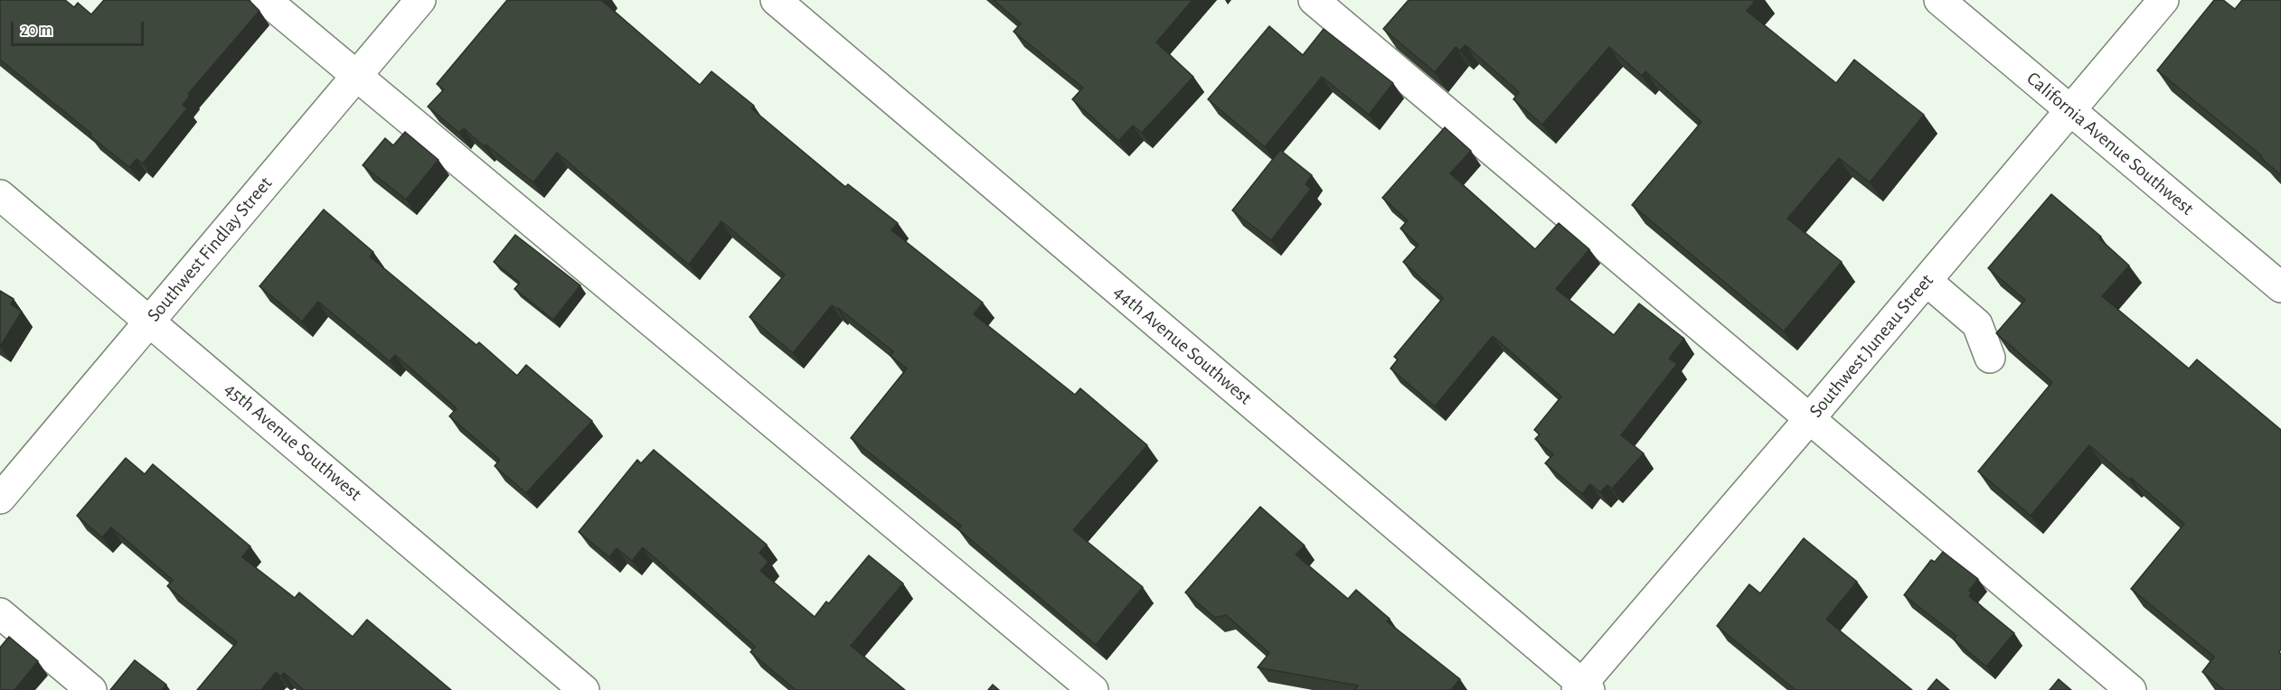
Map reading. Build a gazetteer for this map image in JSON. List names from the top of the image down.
{
  "streets": {
    "street": [
      "California Avenue Southwest",
      "Southwest Findlay Street",
      "44th Avenue Southwest",
      "Southwest Juneau Street",
      "45th Avenue Southwest"
    ]
  },
  "crossings": [
    ["California Avenue Southwest", "Southwest Juneau Street"],
    ["Southwest Findlay Street", "45th Avenue Southwest"],
    ["44th Avenue Southwest", "Southwest Juneau Street"]
  ],
  "scale_bar": "20 m"
}
